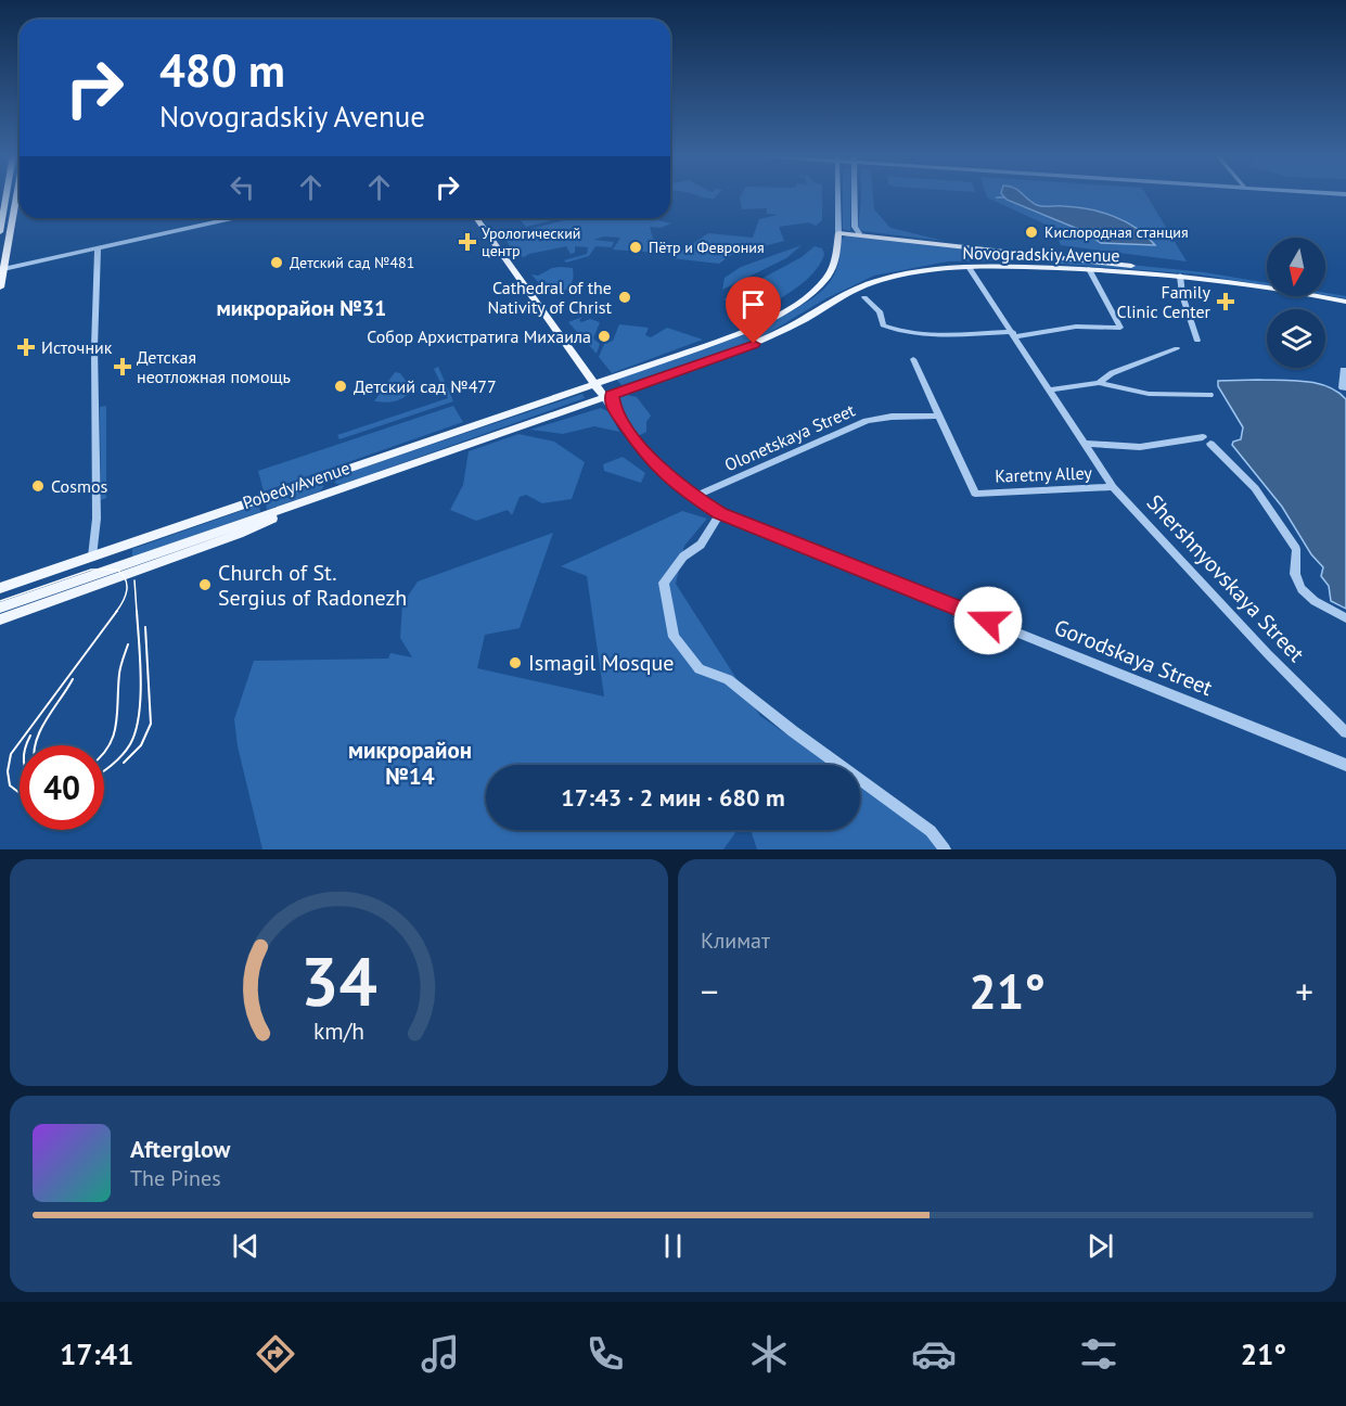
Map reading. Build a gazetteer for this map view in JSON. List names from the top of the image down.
{
  "streets": {
    "main road": ["Novogradskiy Avenue", "Pobedy Avenue"],
    "street": [
      "Olonetskaya Street",
      "Karetny Alley",
      "Shershnyovskaya Street",
      "Gorodskaya Street"
    ]
  },
  "crossings": [
    ["Novogradskiy Avenue", "Pobedy Avenue"],
    ["Novogradskiy Avenue", "Shershnyovskaya Street"],
    ["Novogradskiy Avenue", "Gorodskaya Street"],
    ["Olonetskaya Street", "Karetny Alley"],
    ["Olonetskaya Street", "Gorodskaya Street"],
    ["Karetny Alley", "Shershnyovskaya Street"],
    ["Pobedy Avenue", "Gorodskaya Street"]
  ],
  "districts": ["микрорайон №31", "микрорайон №14"],
  "places": {
    "other": [
      "Кислородная станция",
      "Пётр и Феврония",
      "Детский сад №481",
      "Cathedral of the Nativity of Christ",
      "Собор Архистратига Михаила",
      "Детский сад №477",
      "Cosmos",
      "Church of St. Sergius of Radonezh",
      "Ismagil Mosque"
    ],
    "health": [
      "Урологический центр",
      "Family Clinic Center",
      "Источник",
      "Детская неотложная помощь"
    ]
  },
  "north": "bottom",
  "page": {
    "turn": ["480 m", "Novogradskiy Avenue"],
    "limit": "40",
    "trip": "17:43 · 2 мин · 680 m",
    "tile": "Климат",
    "heat": ["−", "21°", "+"],
    "song": ["Afterglow", "The Pines"],
    "tabs": ["17:41", "21°"],
    "gauge": ["34", "km/h"]
  }
}
